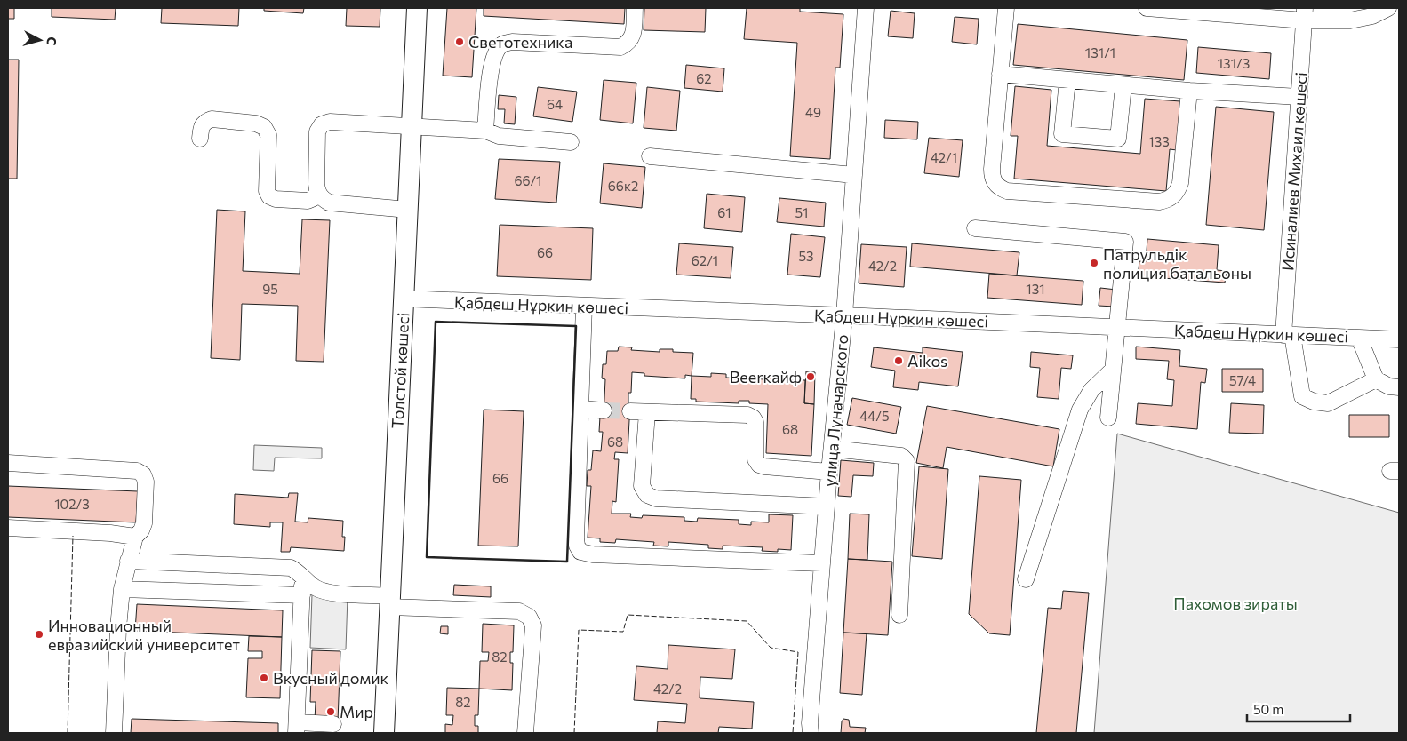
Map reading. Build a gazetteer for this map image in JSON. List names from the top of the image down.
{
  "streets": {
    "main road": ["Толстой көшесі"],
    "street": ["Исиналиев Михаил көшесі", "Қабдеш Нұркин көшесі", "улица Луначарского"]
  },
  "crossings": [
    ["Исиналиев Михаил көшесі", "Қабдеш Нұркин көшесі"],
    ["Қабдеш Нұркин көшесі", "Толстой көшесі"],
    ["Қабдеш Нұркин көшесі", "улица Луначарского"]
  ],
  "parks": ["Пахомов зираты"],
  "places": [
    "Светотехника",
    "Патрульдік полиция батальоны",
    "Aikos",
    "Beerкайф",
    "Инновационный евразийский университет",
    "Вкусный домик",
    "Мир"
  ],
  "house_numbers": [
    "131/1",
    "131/3",
    "62",
    "64",
    "49",
    "133",
    "42/1",
    "66/1",
    "66к2",
    "61",
    "51",
    "66",
    "53",
    "62/1",
    "42/2",
    "95",
    "131",
    "57/4",
    "44/5",
    "68",
    "68",
    "66",
    "102/3",
    "82",
    "42/2",
    "82"
  ],
  "scale_bar": "50 m",
  "north": "right"
}
